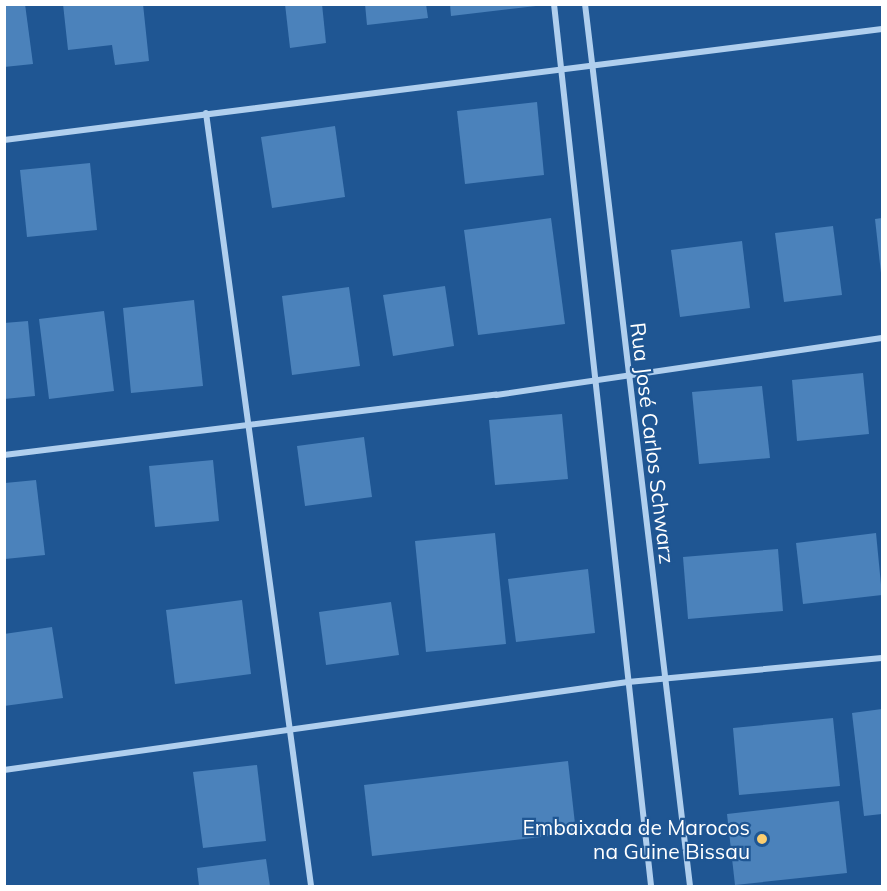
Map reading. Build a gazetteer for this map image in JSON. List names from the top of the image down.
{
  "streets": {
    "street": ["Rua José Carlos Schwarz"]
  },
  "places": ["Embaixada de Marocos na Guine Bissau"]
}
